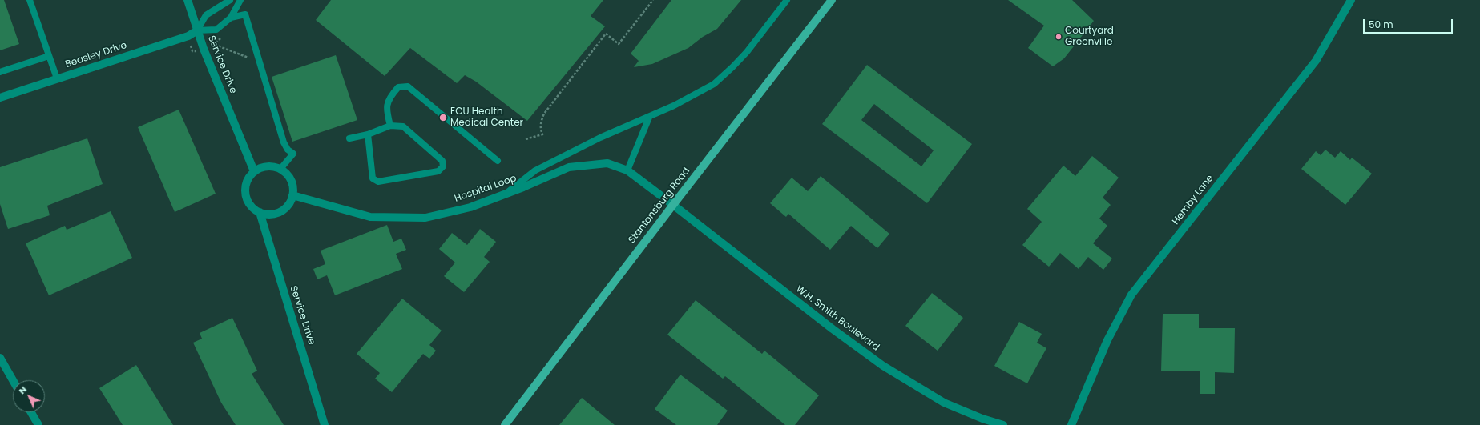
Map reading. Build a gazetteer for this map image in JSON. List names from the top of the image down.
{
  "streets": {
    "main road": ["Stantonsburg Road"],
    "street": [
      "Beasley Drive",
      "Service Drive",
      "Hospital Loop",
      "Hemby Lane",
      "W.H. Smith Boulevard"
    ]
  },
  "crossings": [
    ["Beasley Drive", "Service Drive"],
    ["Service Drive", "Hospital Loop"],
    ["Hospital Loop", "Stantonsburg Road"],
    ["Hospital Loop", "W.H. Smith Boulevard"],
    ["Stantonsburg Road", "W.H. Smith Boulevard"]
  ],
  "places": ["Courtyard Greenville", "ECU Health Medical Center"],
  "scale_bar": "50 m",
  "north": "top left"
}
